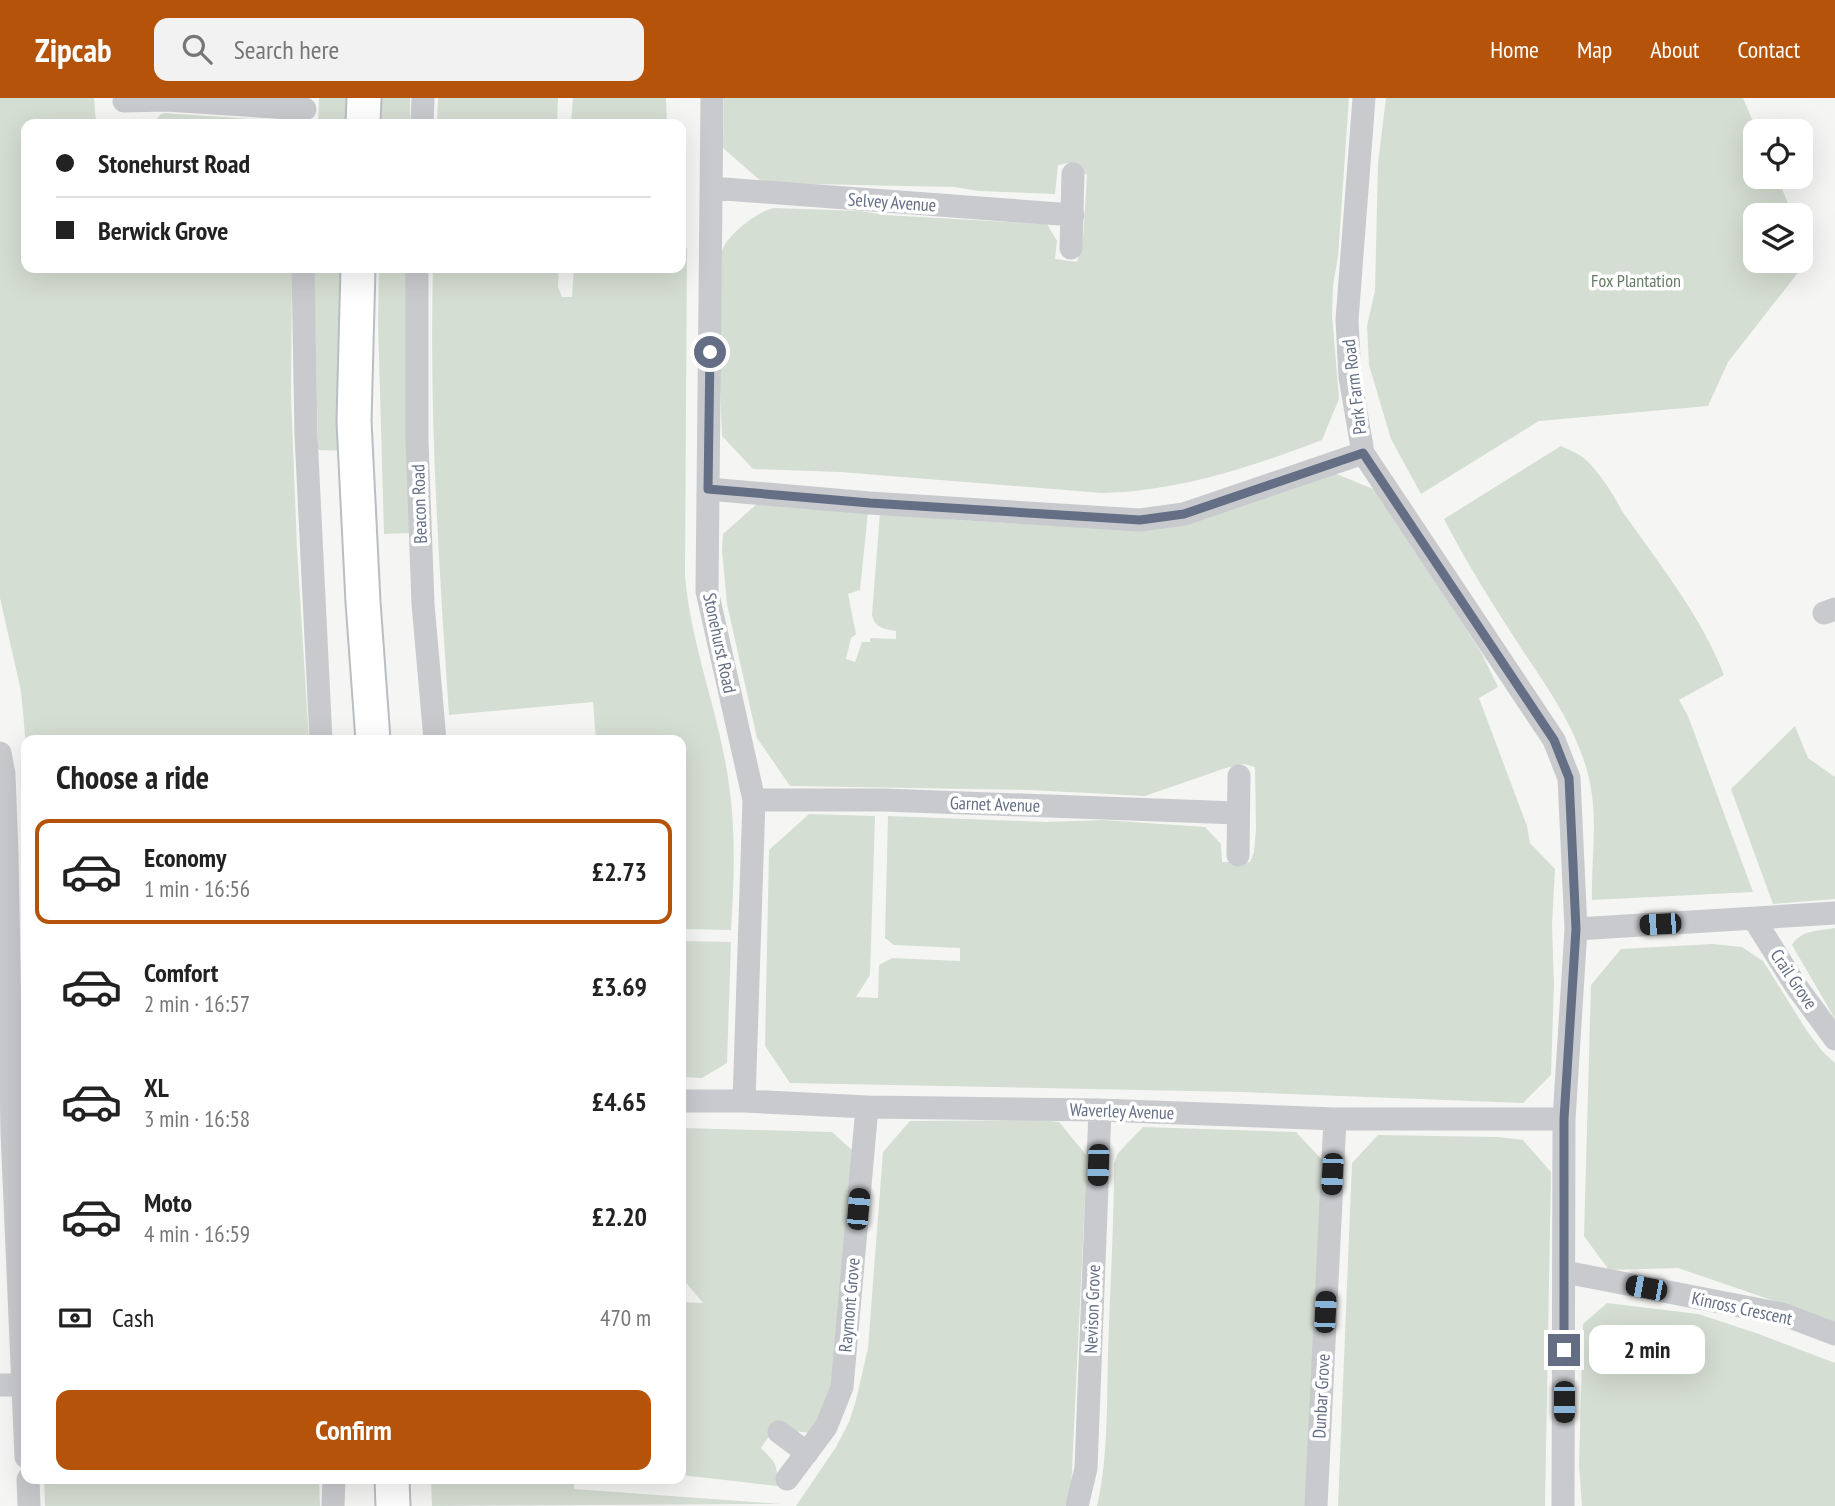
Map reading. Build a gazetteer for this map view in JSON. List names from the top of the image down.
{
  "streets": {
    "street": [
      "Selvey Avenue",
      "Park Farm Road",
      "Beacon Road",
      "Stonehurst Road",
      "Garnet Avenue",
      "Crail Grove",
      "Waverley Avenue",
      "Raymont Grove",
      "Kinross Crescent",
      "Nevison Grove",
      "Dunbar Grove"
    ]
  },
  "crossings": [
    ["Selvey Avenue", "Stonehurst Road"],
    ["Park Farm Road", "Waverley Avenue"],
    ["Park Farm Road", "Kinross Crescent"],
    ["Stonehurst Road", "Garnet Avenue"],
    ["Stonehurst Road", "Waverley Avenue"],
    ["Waverley Avenue", "Raymont Grove"],
    ["Waverley Avenue", "Nevison Grove"],
    ["Waverley Avenue", "Dunbar Grove"]
  ],
  "parks": ["Fox Plantation"],
  "page": {
    "header": "Zipcab",
    "search": "Search here",
    "nav": [
      "Home",
      "Map",
      "About",
      "Contact"
    ],
    "banner": ["Stonehurst Road", "Berwick Grove"],
    "heading": "Choose a ride",
    "list": [
      {
        "name": "Economy",
        "note": "1 min · 16:56",
        "value": "£2.73"
      },
      {
        "name": "Comfort",
        "note": "2 min · 16:57",
        "value": "£3.69"
      },
      {
        "name": "XL",
        "note": "3 min · 16:58",
        "value": "£4.65"
      },
      {
        "name": "Moto",
        "note": "4 min · 16:59",
        "value": "£2.20"
      }
    ],
    "pay": ["Cash", "470 m"],
    "bubble": "2 min",
    "buttons": "Confirm"
  }
}
